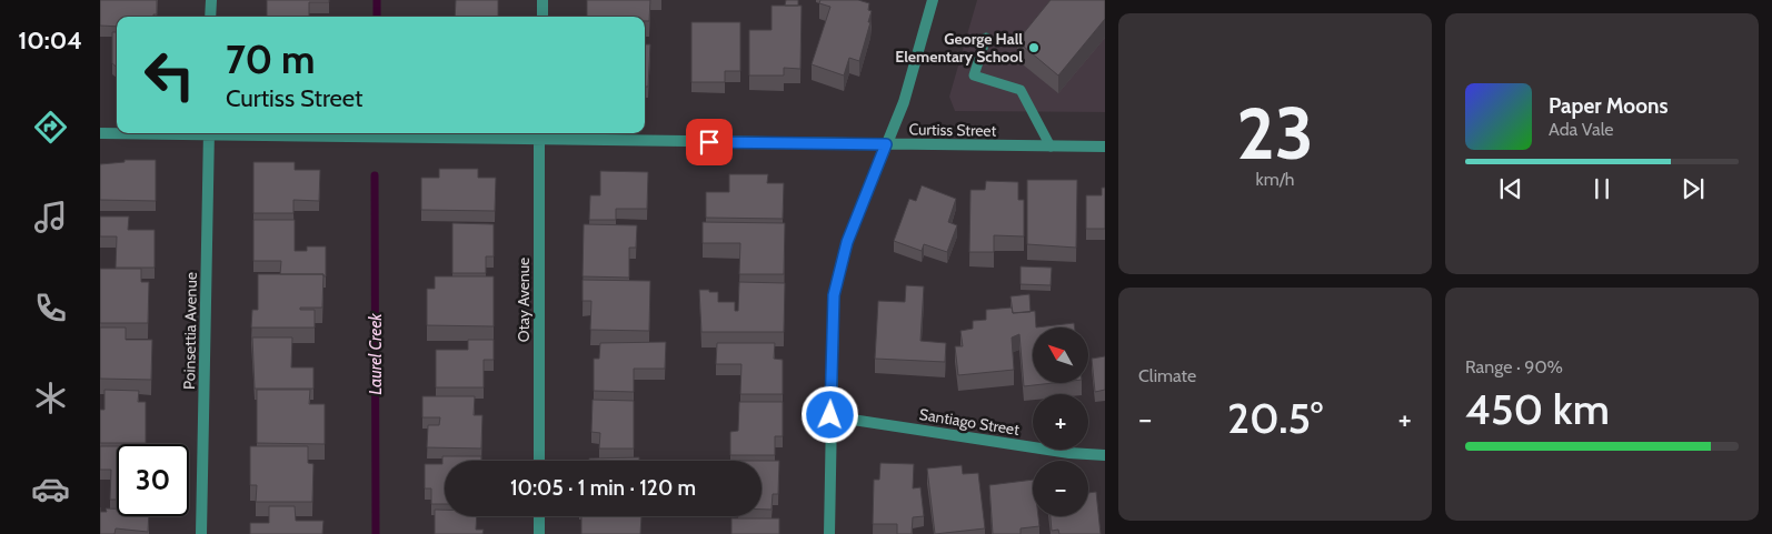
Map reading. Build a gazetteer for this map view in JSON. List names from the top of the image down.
{
  "streets": {
    "street": [
      "Curtiss Street",
      "Otay Avenue",
      "Poinsettia Avenue",
      "Santiago Street"
    ]
  },
  "crossings": [
    ["Curtiss Street", "Otay Avenue"],
    ["Curtiss Street", "Poinsettia Avenue"]
  ],
  "water": ["Laurel Creek"],
  "places": ["George Hall Elementary School"],
  "north": "top left",
  "page": {
    "tabs": "10:04",
    "tile": [
      ["23", "km/h"],
      "Climate",
      ["Range · 90%", "450 km"]
    ],
    "turn": ["70 m", "Curtiss Street"],
    "song": ["Paper Moons", "Ada Vale"],
    "map_buttons": ["+", "−"],
    "heat": ["−", "20.5°", "+"],
    "limit": "30",
    "trip": "10:05 · 1 min · 120 m"
  }
}
